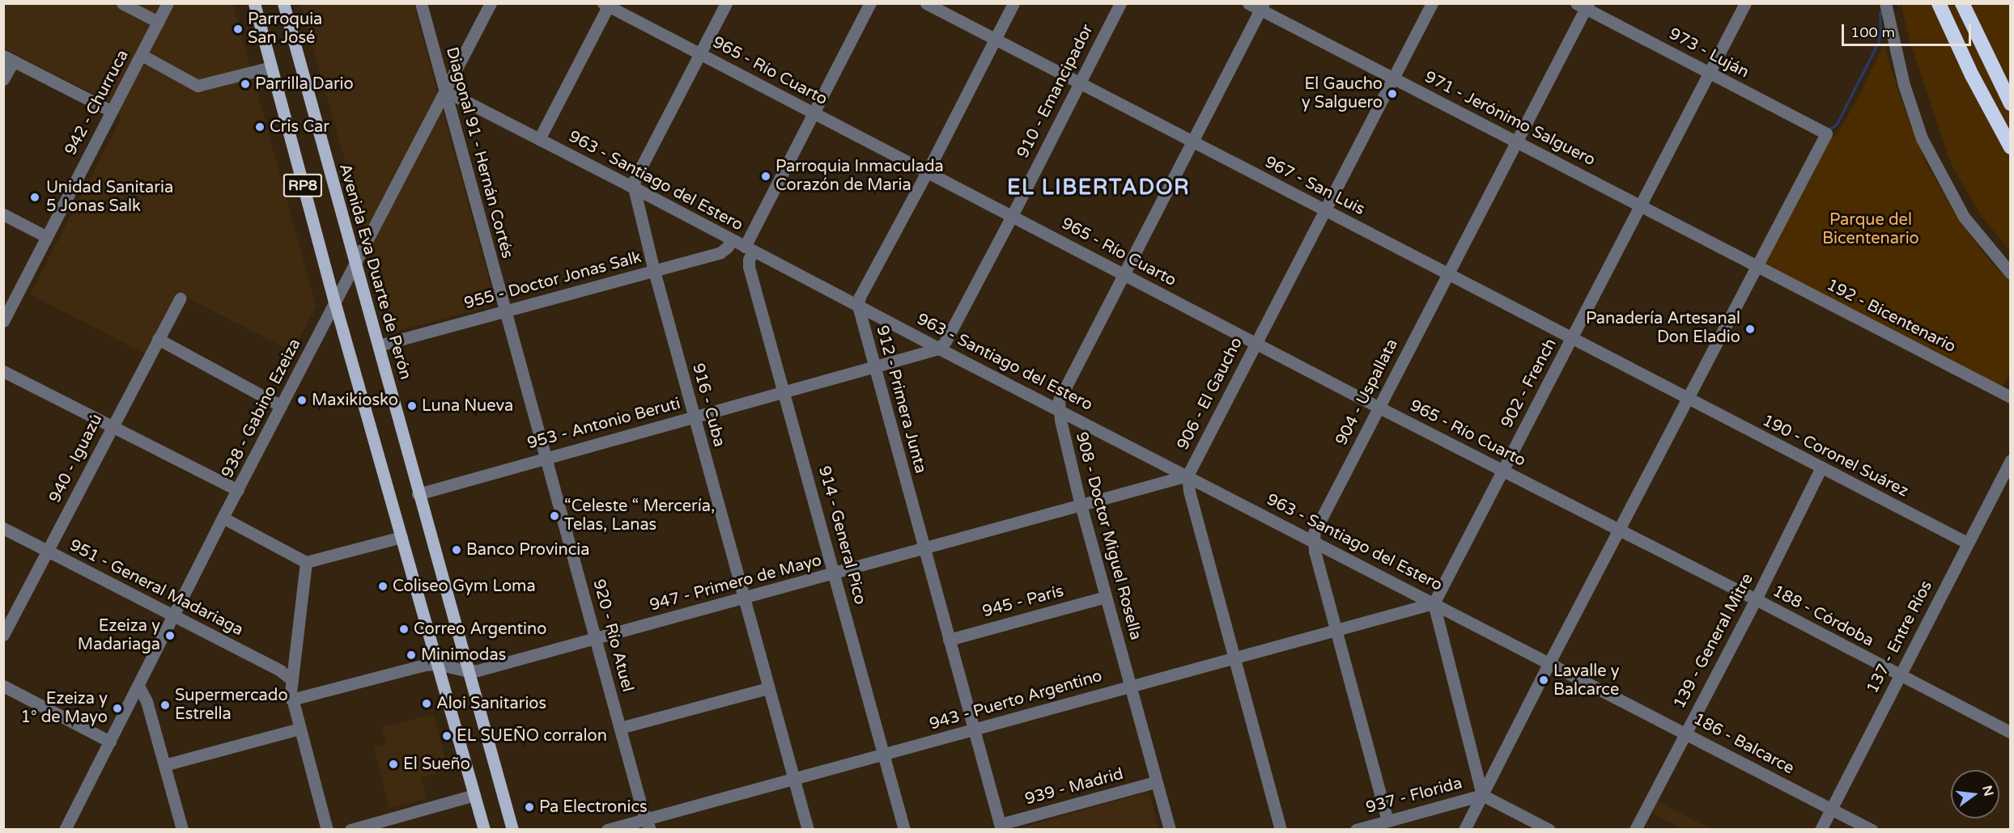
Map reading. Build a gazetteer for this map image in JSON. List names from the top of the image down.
{
  "streets": {
    "main road": ["RP8", "Avenida Eva Duarte de Perón"],
    "street": [
      "973 - Luján",
      "965 - Río Cuarto",
      "910 - Emancipador",
      "942 - Churruca",
      "971 - Jerónimo Salguero",
      "Diagonal 91 - Hernán Cortés",
      "963 - Santiago del Estero",
      "967 - San Luis",
      "955 - Doctor Jonas Salk",
      "192 - Bicentenario",
      "902 - French",
      "904 - Uspallata",
      "906 - El Gaucho",
      "912 - Primera Junta",
      "916 - Cuba",
      "938 - Gabino Ezeiza",
      "953 - Antonio Beruti",
      "190 - Coronel Suárez",
      "940 - Iguazú",
      "914 - General Pico",
      "908 - Doctor Miguel Rosella",
      "947 - Primero de Mayo",
      "951 - General Madariaga",
      "945 - París",
      "188 - Córdoba",
      "920 - Río Atuel",
      "137 - Entre Ríos",
      "139 - General Mitre",
      "943 - Puerto Argentino",
      "186 - Balcarce",
      "939 - Madrid",
      "937 - Florida"
    ]
  },
  "crossings": [
    ["973 - Luján", "971 - Jerónimo Salguero"],
    ["973 - Luján", "192 - Bicentenario"],
    ["973 - Luján", "902 - French"],
    ["973 - Luján", "904 - Uspallata"],
    ["965 - Río Cuarto", "910 - Emancipador"],
    ["965 - Río Cuarto", "902 - French"],
    ["965 - Río Cuarto", "904 - Uspallata"],
    ["965 - Río Cuarto", "906 - El Gaucho"],
    ["965 - Río Cuarto", "914 - General Pico"],
    ["965 - Río Cuarto", "188 - Córdoba"],
    ["910 - Emancipador", "963 - Santiago del Estero"],
    ["910 - Emancipador", "967 - San Luis"],
    ["910 - Emancipador", "953 - Antonio Beruti"],
    ["971 - Jerónimo Salguero", "192 - Bicentenario"],
    ["971 - Jerónimo Salguero", "902 - French"],
    ["971 - Jerónimo Salguero", "904 - Uspallata"],
    ["971 - Jerónimo Salguero", "906 - El Gaucho"],
    ["Diagonal 91 - Hernán Cortés", "963 - Santiago del Estero"],
    ["Diagonal 91 - Hernán Cortés", "955 - Doctor Jonas Salk"],
    ["Diagonal 91 - Hernán Cortés", "938 - Gabino Ezeiza"],
    ["Diagonal 91 - Hernán Cortés", "920 - Río Atuel"],
    ["963 - Santiago del Estero", "955 - Doctor Jonas Salk"],
    ["963 - Santiago del Estero", "902 - French"],
    ["963 - Santiago del Estero", "904 - Uspallata"],
    ["963 - Santiago del Estero", "906 - El Gaucho"],
    ["963 - Santiago del Estero", "912 - Primera Junta"],
    ["963 - Santiago del Estero", "916 - Cuba"],
    ["963 - Santiago del Estero", "938 - Gabino Ezeiza"],
    ["963 - Santiago del Estero", "953 - Antonio Beruti"],
    ["963 - Santiago del Estero", "914 - General Pico"],
    ["963 - Santiago del Estero", "908 - Doctor Miguel Rosella"],
    ["963 - Santiago del Estero", "947 - Primero de Mayo"],
    ["963 - Santiago del Estero", "943 - Puerto Argentino"],
    ["963 - Santiago del Estero", "186 - Balcarce"],
    ["RP8", "938 - Gabino Ezeiza"],
    ["RP8", "947 - Primero de Mayo"],
    ["967 - San Luis", "902 - French"],
    ["967 - San Luis", "904 - Uspallata"],
    ["967 - San Luis", "906 - El Gaucho"],
    ["967 - San Luis", "190 - Coronel Suárez"],
    ["Avenida Eva Duarte de Perón", "955 - Doctor Jonas Salk"],
    ["Avenida Eva Duarte de Perón", "938 - Gabino Ezeiza"],
    ["Avenida Eva Duarte de Perón", "953 - Antonio Beruti"],
    ["Avenida Eva Duarte de Perón", "947 - Primero de Mayo"],
    ["955 - Doctor Jonas Salk", "916 - Cuba"],
    ["955 - Doctor Jonas Salk", "920 - Río Atuel"],
    ["902 - French", "943 - Puerto Argentino"],
    ["906 - El Gaucho", "947 - Primero de Mayo"],
    ["906 - El Gaucho", "943 - Puerto Argentino"],
    ["912 - Primera Junta", "953 - Antonio Beruti"],
    ["912 - Primera Junta", "947 - Primero de Mayo"],
    ["912 - Primera Junta", "945 - París"],
    ["912 - Primera Junta", "943 - Puerto Argentino"],
    ["912 - Primera Junta", "939 - Madrid"],
    ["916 - Cuba", "953 - Antonio Beruti"],
    ["916 - Cuba", "947 - Primero de Mayo"],
    ["916 - Cuba", "943 - Puerto Argentino"],
    ["938 - Gabino Ezeiza", "951 - General Madariaga"],
    ["953 - Antonio Beruti", "914 - General Pico"],
    ["953 - Antonio Beruti", "920 - Río Atuel"],
    ["190 - Coronel Suárez", "137 - Entre Ríos"],
    ["190 - Coronel Suárez", "139 - General Mitre"],
    ["940 - Iguazú", "951 - General Madariaga"],
    ["914 - General Pico", "947 - Primero de Mayo"],
    ["914 - General Pico", "943 - Puerto Argentino"],
    ["908 - Doctor Miguel Rosella", "947 - Primero de Mayo"],
    ["908 - Doctor Miguel Rosella", "945 - París"],
    ["908 - Doctor Miguel Rosella", "943 - Puerto Argentino"],
    ["908 - Doctor Miguel Rosella", "939 - Madrid"],
    ["947 - Primero de Mayo", "920 - Río Atuel"],
    ["188 - Córdoba", "137 - Entre Ríos"],
    ["188 - Córdoba", "139 - General Mitre"],
    ["920 - Río Atuel", "943 - Puerto Argentino"],
    ["137 - Entre Ríos", "186 - Balcarce"],
    ["139 - General Mitre", "186 - Balcarce"]
  ],
  "districts": ["EL LIBERTADOR"],
  "parks": ["Parque del Bicentenario"],
  "places": [
    "Parroquia San José",
    "Parrilla Dario",
    "El Gaucho y Salguero",
    "Cris Car",
    "Parroquia Inmaculada Corazón de Maria",
    "Unidad Sanitaria 5 Jonas Salk",
    "Panadería Artesanal Don Eladio",
    "Maxikiosko",
    "Luna Nueva",
    "“Celeste “ Mercería, Telas, Lanas",
    "Banco Provincia",
    "Coliseo Gym Loma",
    "Correo Argentino",
    "Ezeiza y Madariaga",
    "Minimodas",
    "Lavalle y Balcarce",
    "Aloi Sanitarios",
    "Supermercado Estrella",
    "Ezeiza y 1° de Mayo",
    "EL SUEÑO corralon",
    "El Sueño",
    "Pa Electronics"
  ],
  "scale_bar": "100 m",
  "north": "right"
}
